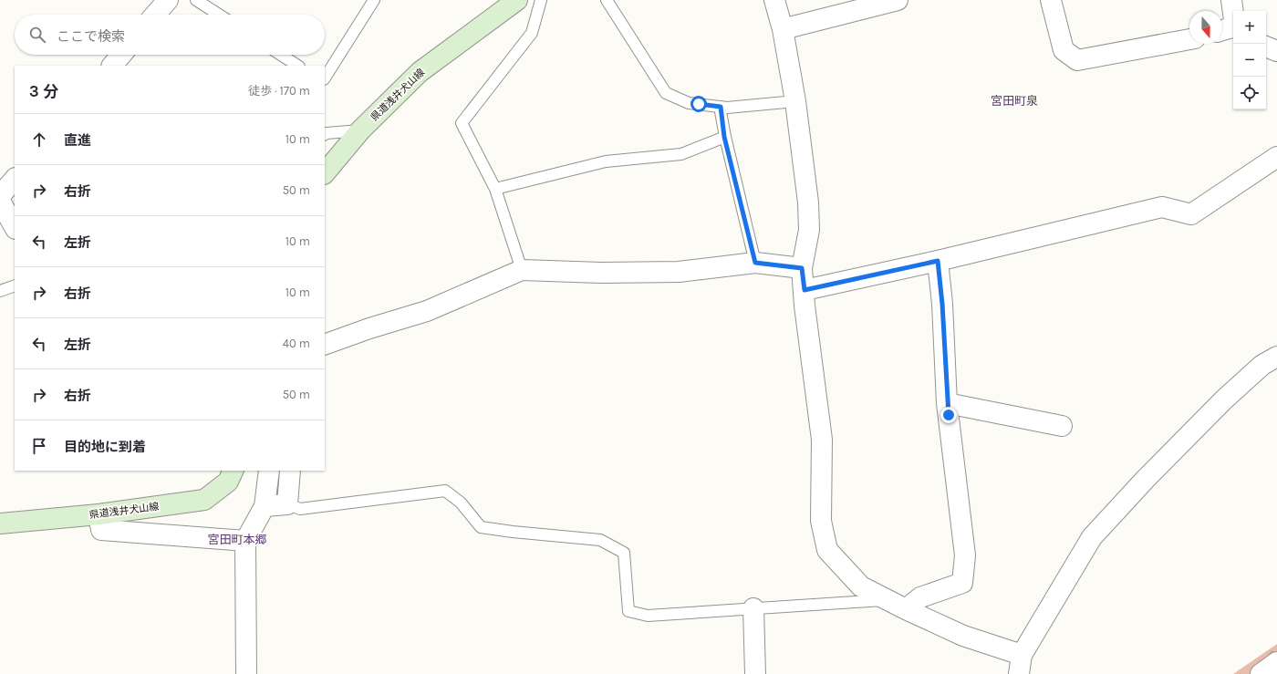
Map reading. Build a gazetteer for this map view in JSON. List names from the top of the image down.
{
  "streets": {
    "main road": ["県道浅井犬山線"]
  },
  "districts": ["宮田町泉", "宮田町本郷"],
  "north": "bottom",
  "page": {
    "map_buttons": ["+", "−"],
    "search": "ここで検索",
    "heading": ["3 分", "徒歩 · 170 m"],
    "list": [
      ["直進", "10 m"],
      ["右折", "50 m"],
      ["左折", "10 m"],
      ["右折", "10 m"],
      ["左折", "40 m"],
      ["右折", "50 m"],
      "目的地に到着"
    ]
  }
}
